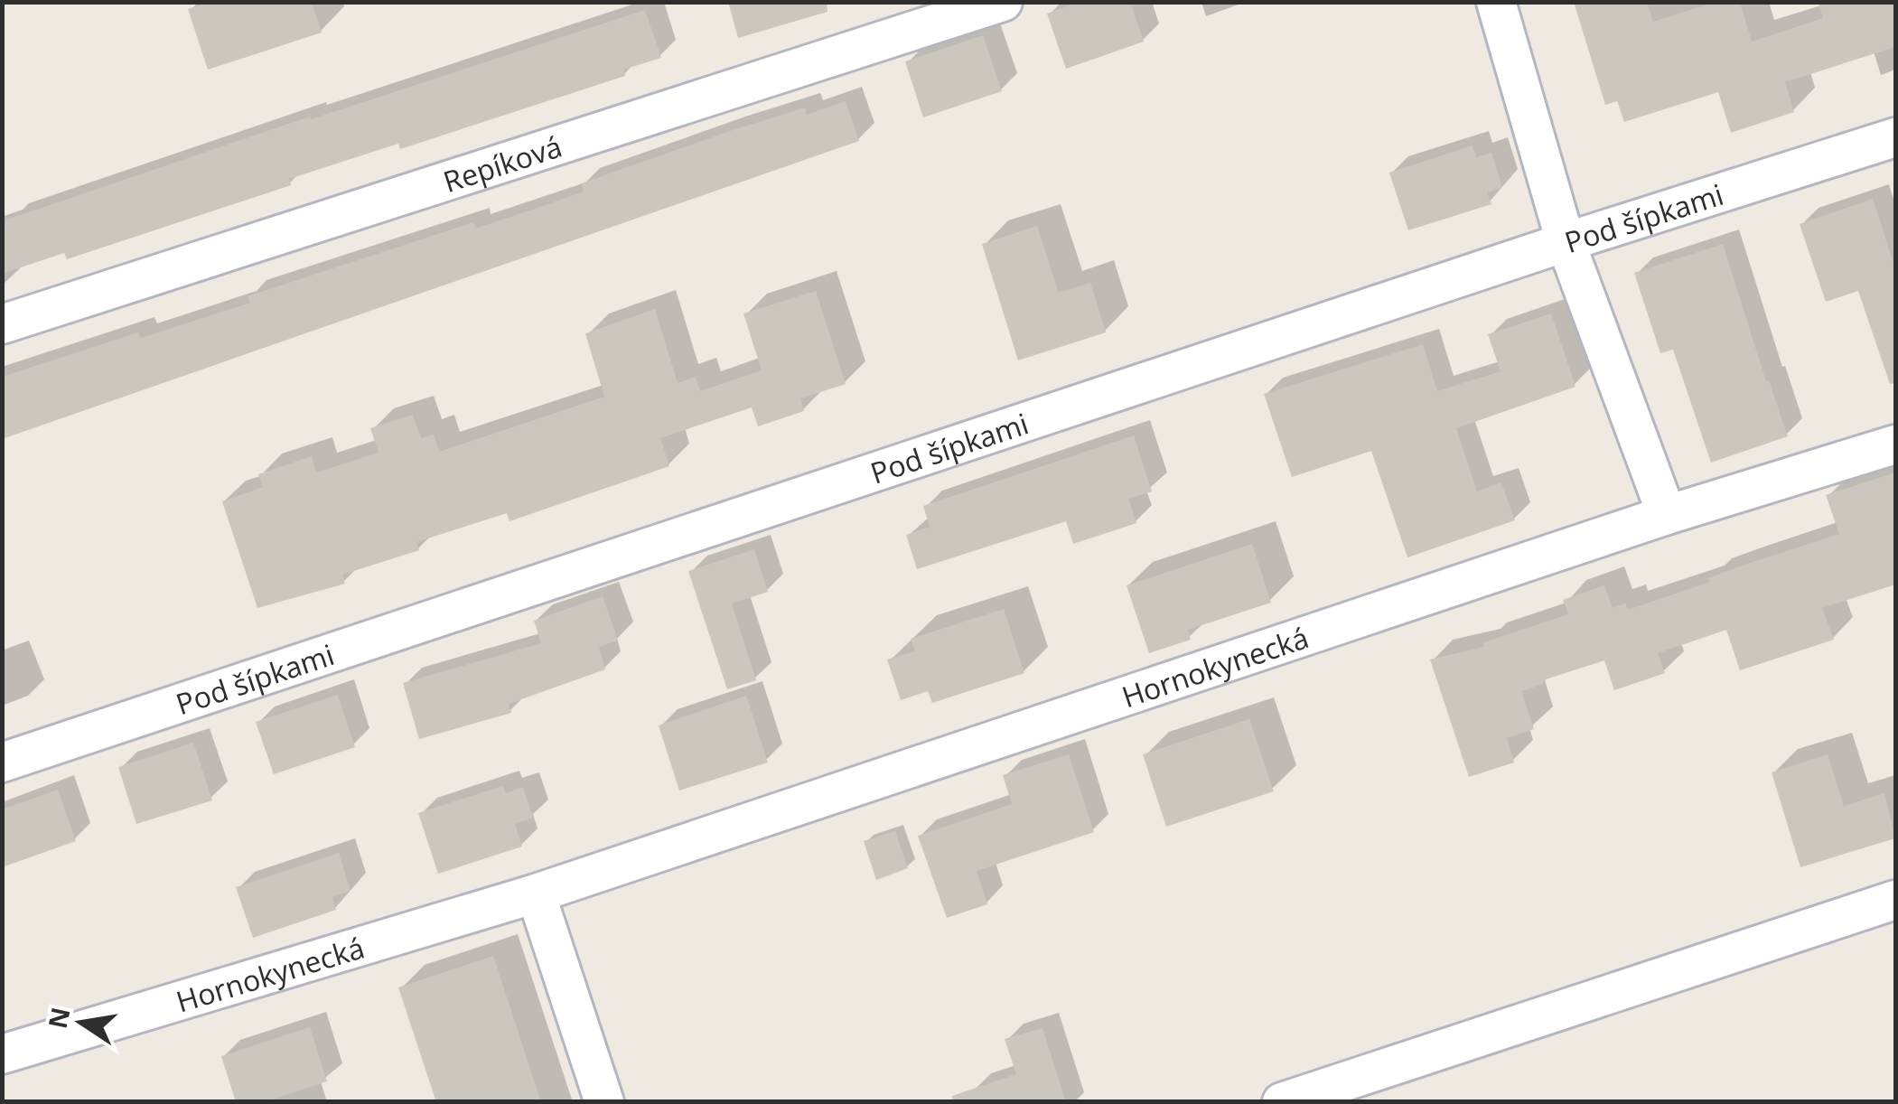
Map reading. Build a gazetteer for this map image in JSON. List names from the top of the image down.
{
  "streets": {
    "street": ["Repíková", "Pod šípkami", "Hornokynecká"]
  },
  "north": "left"
}
